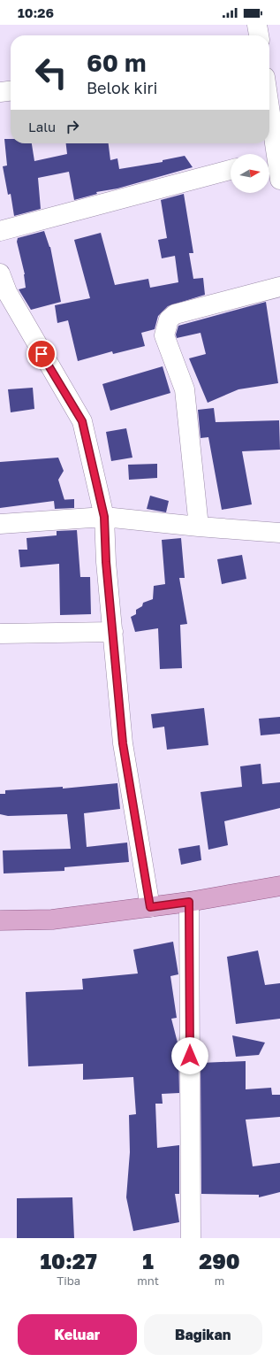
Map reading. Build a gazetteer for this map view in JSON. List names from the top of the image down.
{
  "north": "right",
  "page": {
    "status": "10:26",
    "turn": ["60 m", "Belok kiri"],
    "then": "Lalu",
    "eta": [
      "10:27",
      "Tiba",
      "1",
      "mnt",
      "290",
      "m"
    ],
    "buttons": ["Keluar", "Bagikan"]
  }
}
